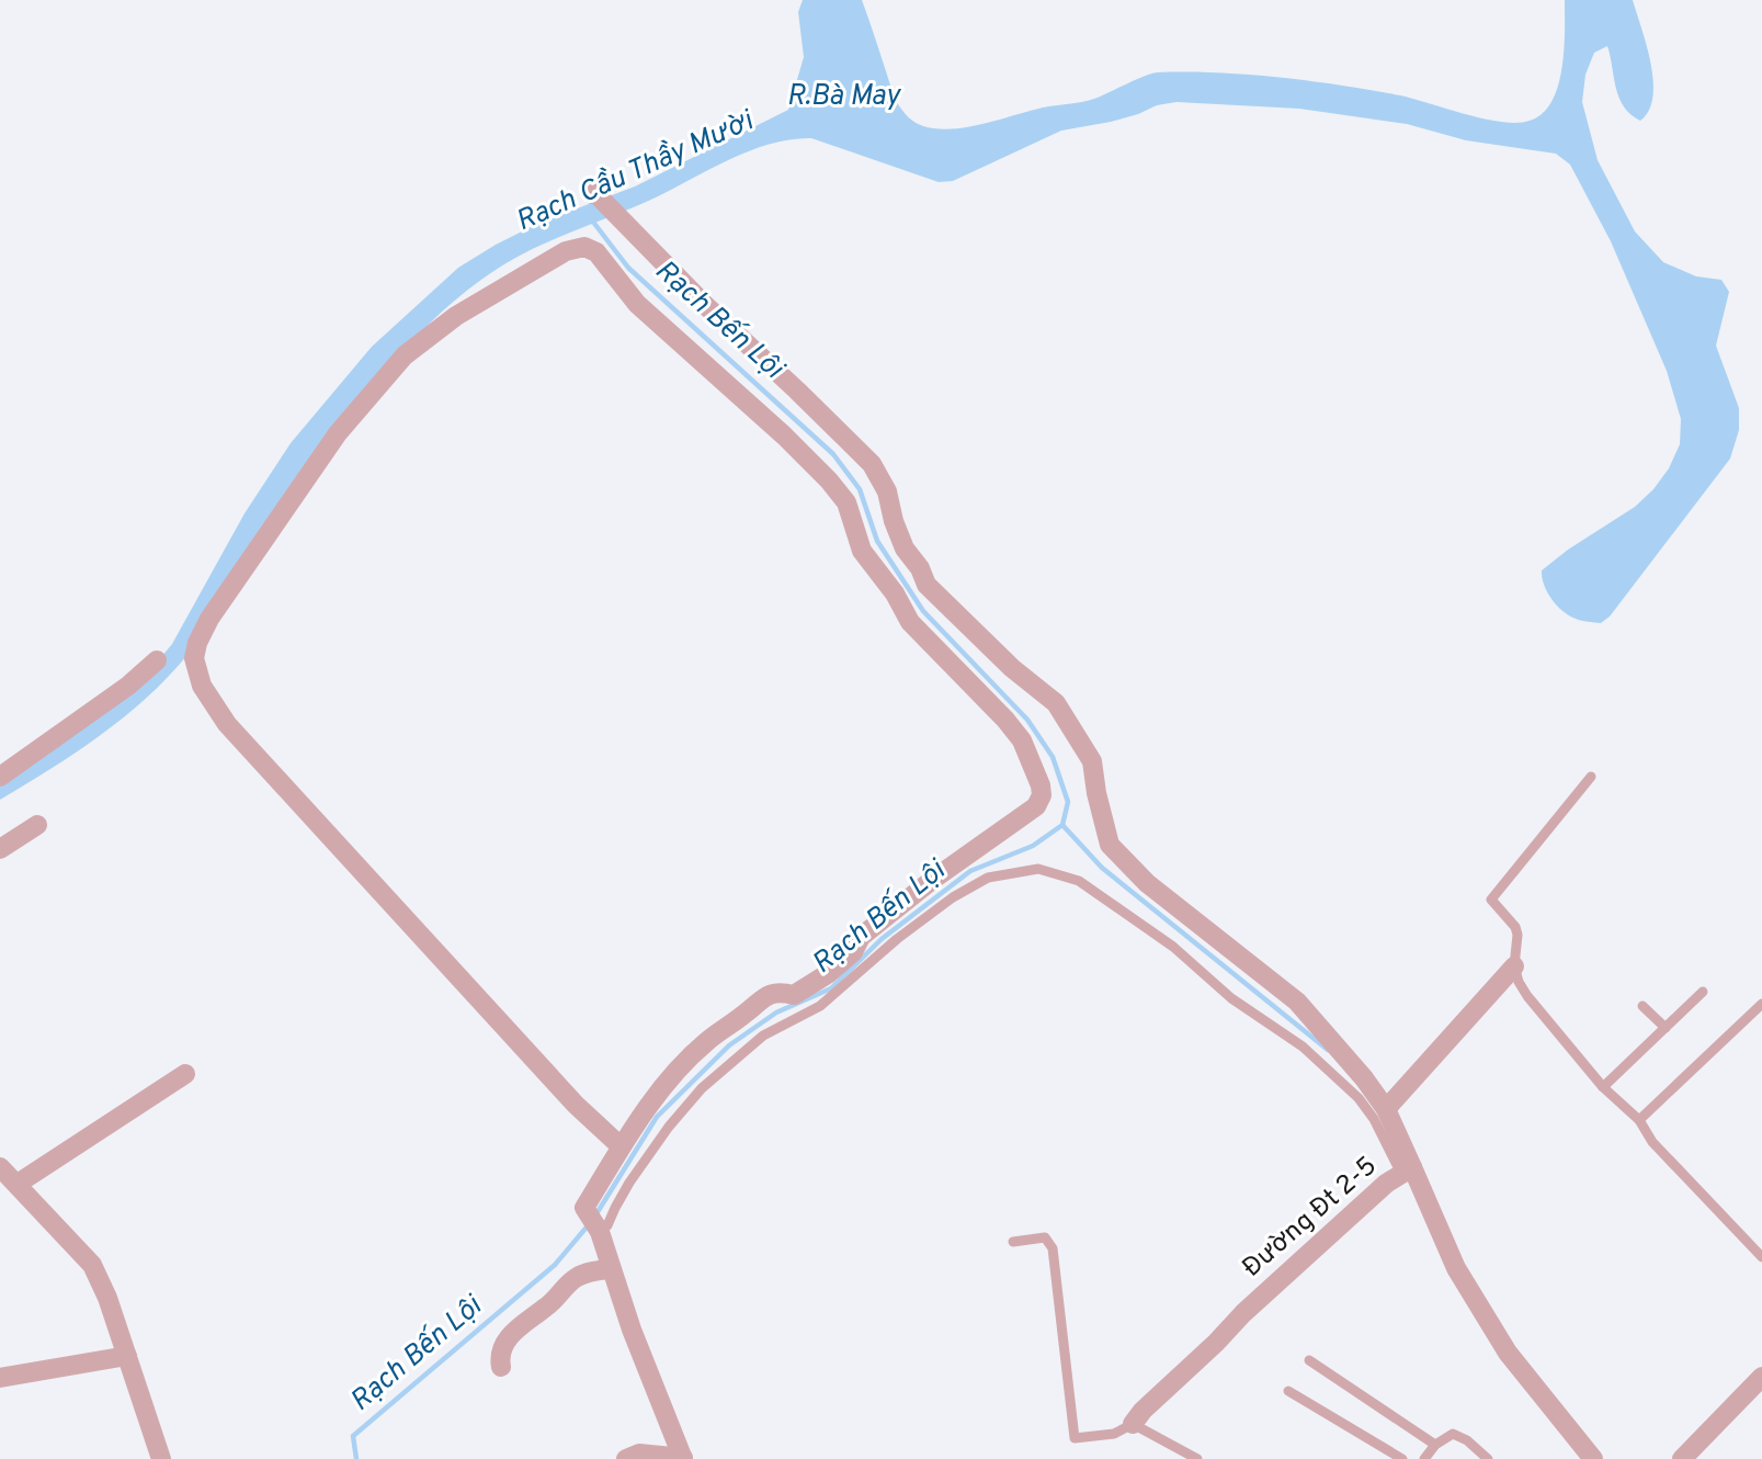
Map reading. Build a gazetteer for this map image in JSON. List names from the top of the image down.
{
  "streets": {
    "street": ["Đường Đt 2-5"]
  },
  "water": ["R.Bà May", "Rạch Cầu Thầy Mười", "Rạch Bến Lội"]
}
